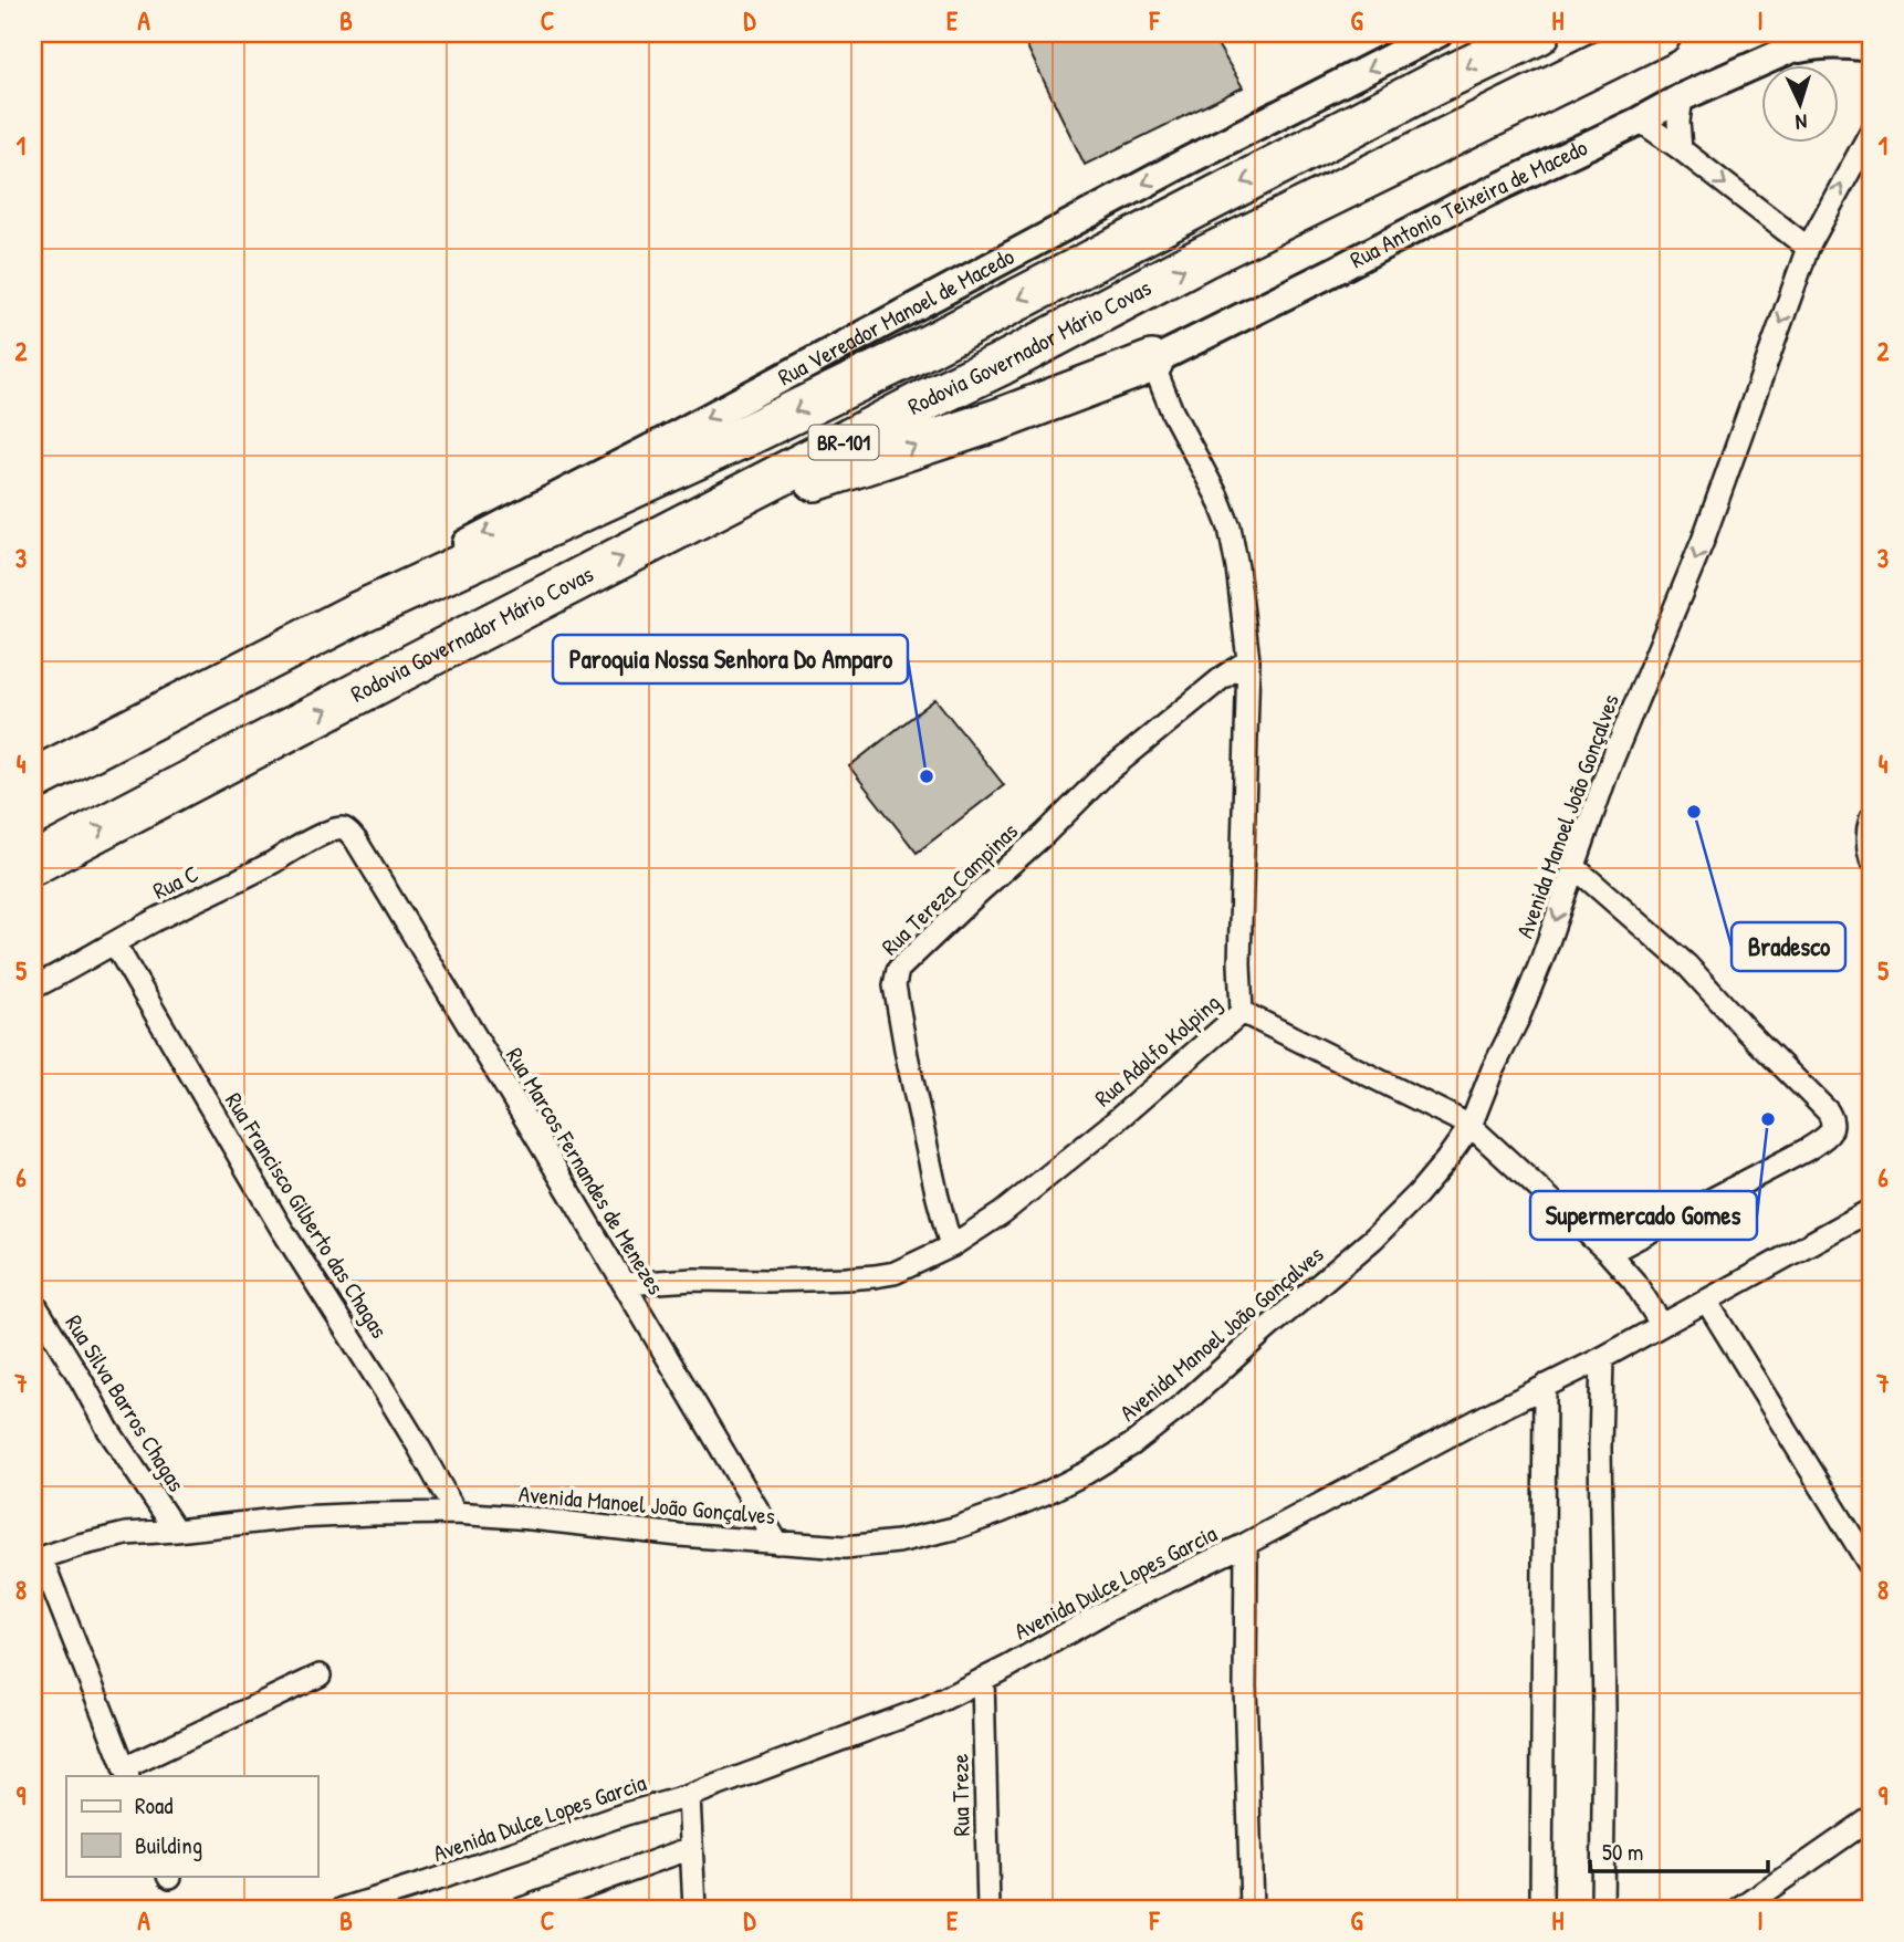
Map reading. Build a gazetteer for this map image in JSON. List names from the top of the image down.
{
  "streets": {
    "highway": ["Rodovia Governador Mário Covas", "BR-101"],
    "street": [
      "Rua Antonio Teixeira de Macedo",
      "Rua Vereador Manoel de Macedo",
      "Avenida Manoel João Gonçalves",
      "Rua C",
      "Rua Tereza Campinas",
      "Rua Adolfo Kolping",
      "Rua Marcos Fernandes de Menezes",
      "Rua Francisco Gilberto das Chagas",
      "Rua Silva Barros Chagas",
      "Avenida Dulce Lopes Garcia",
      "Rua Treze"
    ]
  },
  "crossings": [
    ["Rua Antonio Teixeira de Macedo", "Rua Adolfo Kolping"],
    ["Rua Vereador Manoel de Macedo", "Rodovia Governador Mário Covas"],
    ["Avenida Manoel João Gonçalves", "Rua Marcos Fernandes de Menezes"],
    ["Avenida Manoel João Gonçalves", "Rua Francisco Gilberto das Chagas"],
    ["Avenida Manoel João Gonçalves", "Rua Silva Barros Chagas"],
    ["Rua C", "Rua Marcos Fernandes de Menezes"],
    ["Rua C", "Rua Francisco Gilberto das Chagas"],
    ["Rua Tereza Campinas", "Rua Adolfo Kolping"],
    ["Rua Adolfo Kolping", "Rua Marcos Fernandes de Menezes"],
    ["Avenida Dulce Lopes Garcia", "Rua Treze"]
  ],
  "one_way": ["Rua Vereador Manoel de Macedo"],
  "places": ["Paroquia Nossa Senhora Do Amparo", "Bradesco", "Supermercado Gomes"],
  "legend": ["Road", "Building"],
  "scale_bar": "50 m",
  "north": "bottom",
  "grid": {
    "columns": [
      "A",
      "B",
      "C",
      "D",
      "E",
      "F",
      "G",
      "H",
      "I"
    ],
    "rows": [
      "1",
      "2",
      "3",
      "4",
      "5",
      "6",
      "7",
      "8",
      "9"
    ]
  }
}
